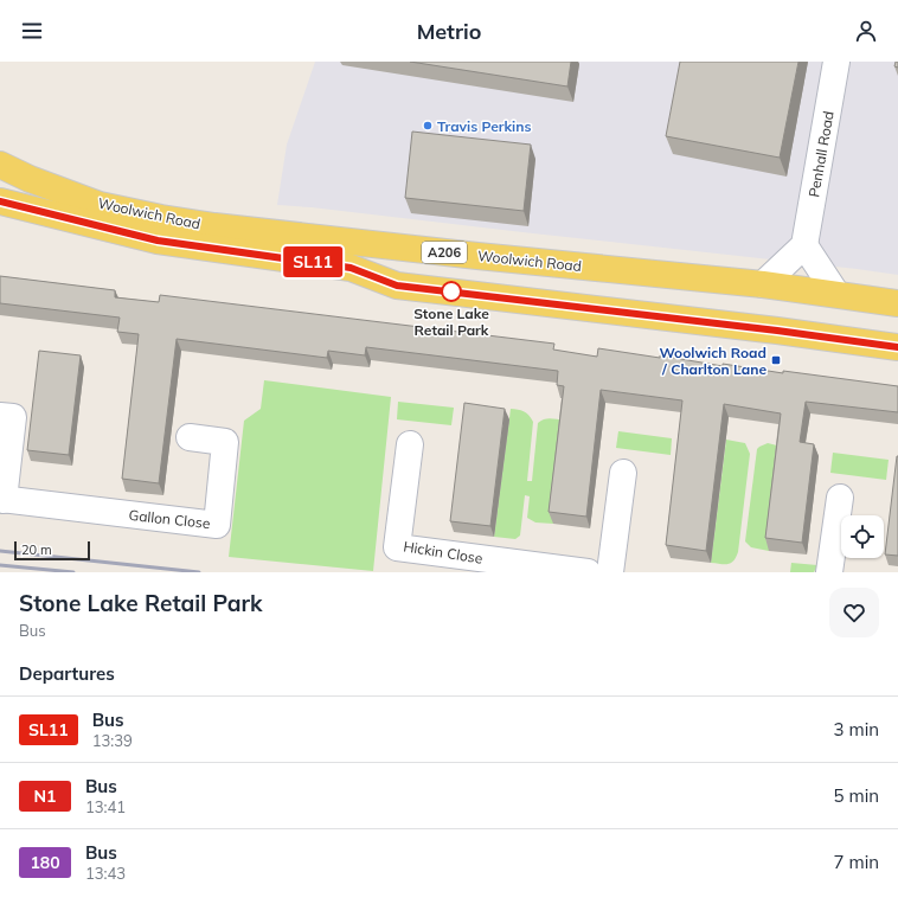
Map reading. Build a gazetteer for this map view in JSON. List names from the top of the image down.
{
  "streets": {
    "main road": ["Woolwich Road", "A206"],
    "street": ["Penhall Road", "Gallon Close", "Hickin Close"]
  },
  "places": {
    "other": ["Travis Perkins", "Stone Lake Retail Park"],
    "transit": ["Woolwich Road / Charlton Lane"]
  },
  "lines": ["bus line SL11"],
  "scale_bar": "20 m",
  "page": {
    "header": "Metrio",
    "on_map": "SL11",
    "scale": "20 m",
    "heading": [
      ["Stone Lake Retail Park", "Bus"],
      "Departures"
    ],
    "list": [
      {
        "mark": "SL11",
        "name": "Bus",
        "note": "13:39",
        "value": "3 min"
      },
      {
        "mark": "N1",
        "name": "Bus",
        "note": "13:41",
        "value": "5 min"
      },
      {
        "mark": "180",
        "name": "Bus",
        "note": "13:43",
        "value": "7 min"
      }
    ]
  }
}
